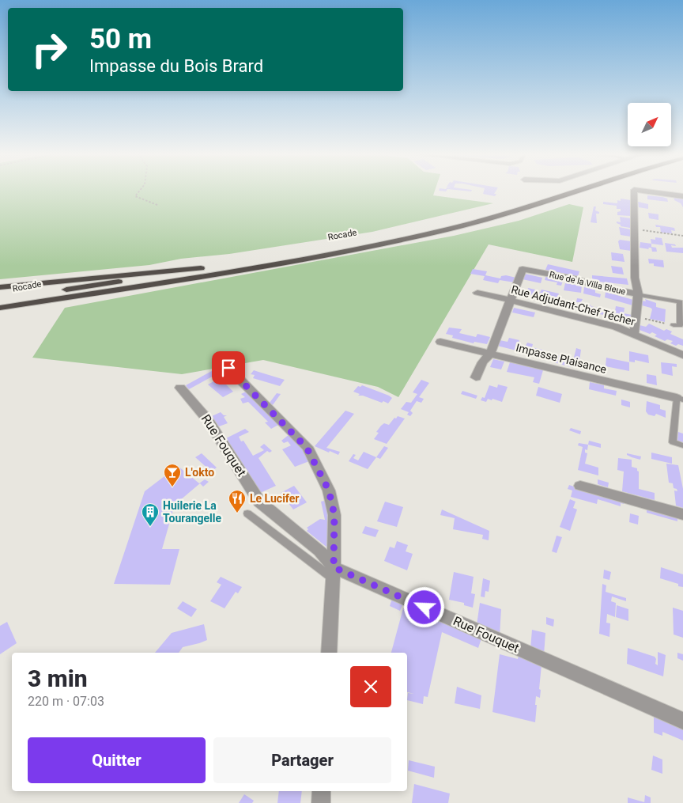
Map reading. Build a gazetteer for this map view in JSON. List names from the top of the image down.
{
  "streets": {
    "highway": ["Rocade"],
    "street": [
      "Rue de la Villa Bleue",
      "Rue Adjudant-Chef Técher",
      "Impasse Plaisance",
      "Rue Fouquet"
    ]
  },
  "crossings": [
    ["Rue de la Villa Bleue", "Rue Adjudant-Chef Técher"]
  ],
  "places": {
    "bar": ["L'okto"],
    "restaurant": ["Le Lucifer"],
    "building": ["Huilerie La Tourangelle"]
  },
  "north": "top right",
  "page": {
    "turn": ["50 m", "Impasse du Bois Brard"],
    "heading": ["3 min", "220 m · 07:03"],
    "buttons": ["Quitter", "Partager"]
  }
}
